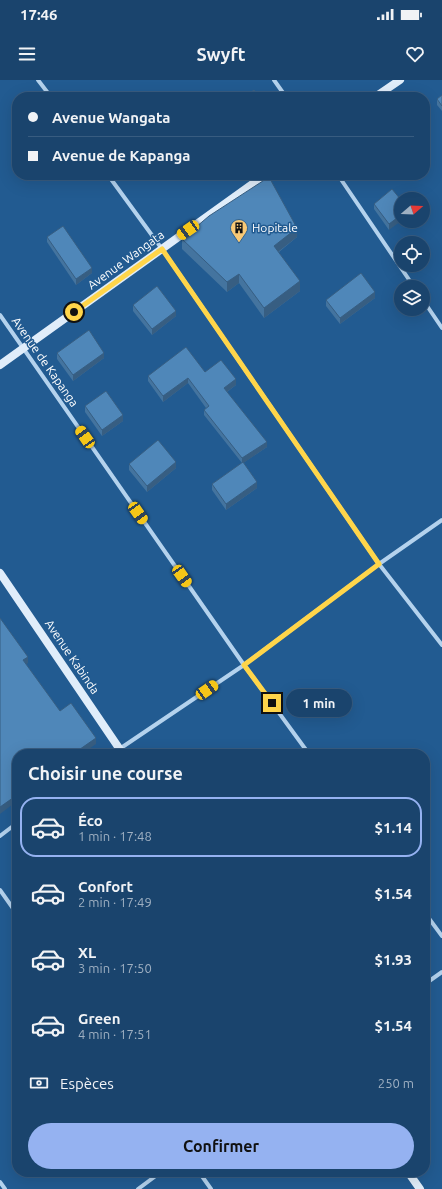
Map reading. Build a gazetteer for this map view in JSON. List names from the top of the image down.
{
  "streets": {
    "street": ["Avenue Wangata", "Avenue de Kapanga", "Avenue Kabinda"]
  },
  "crossings": [
    ["Avenue Wangata", "Avenue de Kapanga"]
  ],
  "places": {
    "building": ["Hopitale"]
  },
  "north": "right",
  "page": {
    "status": "17:46",
    "header": "Swyft",
    "banner": ["Avenue Wangata", "Avenue de Kapanga"],
    "bubble": "1 min",
    "heading": "Choisir une course",
    "list": [
      {
        "name": "Éco",
        "note": "1 min · 17:48",
        "value": "$1.14"
      },
      {
        "name": "Confort",
        "note": "2 min · 17:49",
        "value": "$1.54"
      },
      {
        "name": "XL",
        "note": "3 min · 17:50",
        "value": "$1.93"
      },
      {
        "name": "Green",
        "note": "4 min · 17:51",
        "value": "$1.54"
      }
    ],
    "pay": ["Espèces", "250 m"],
    "buttons": "Confirmer"
  }
}
